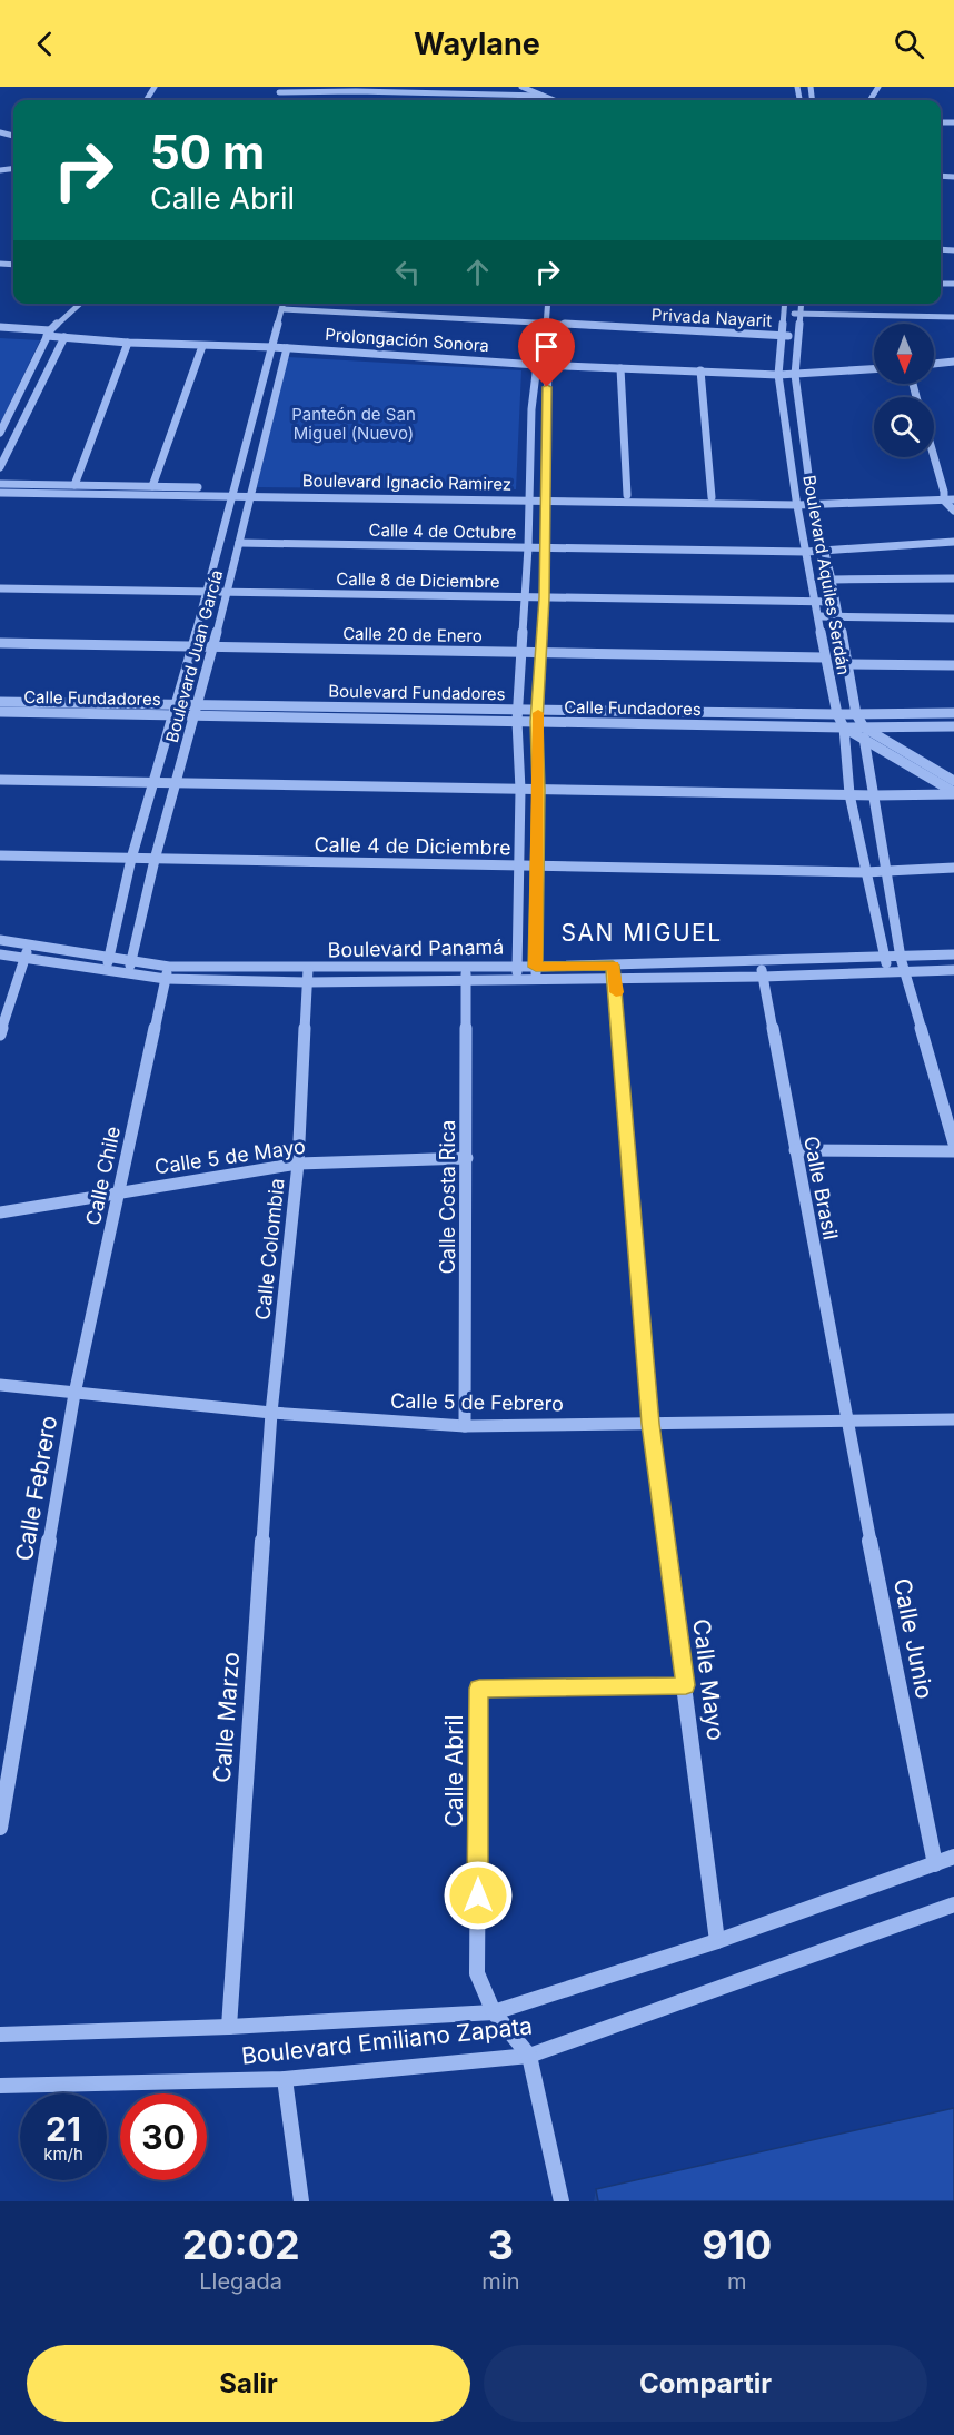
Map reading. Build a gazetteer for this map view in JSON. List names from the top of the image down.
{
  "streets": {
    "street": [
      "Privada Nayarit",
      "Prolongación Sonora",
      "Boulevard Ignacio Ramirez",
      "Calle 4 de Octubre",
      "Boulevard Aquiles Serdán",
      "Calle 8 de Diciembre",
      "Calle 20 de Enero",
      "Boulevard Juan García",
      "Boulevard Fundadores",
      "Calle Fundadores",
      "Calle 4 de Diciembre",
      "Boulevard Panamá",
      "Calle 5 de Mayo",
      "Calle Chile",
      "Calle Brasil",
      "Calle Costa Rica",
      "Calle Colombia",
      "Calle 5 de Febrero",
      "Calle Febrero",
      "Calle Junio",
      "Calle Mayo",
      "Calle Marzo",
      "Calle Abril",
      "Boulevard Emiliano Zapata"
    ]
  },
  "crossings": [
    ["Privada Nayarit", "Boulevard Aquiles Serdán"],
    ["Privada Nayarit", "Boulevard Juan García"],
    ["Prolongación Sonora", "Boulevard Aquiles Serdán"],
    ["Prolongación Sonora", "Boulevard Juan García"],
    ["Boulevard Ignacio Ramirez", "Boulevard Aquiles Serdán"],
    ["Boulevard Ignacio Ramirez", "Boulevard Juan García"],
    ["Calle 4 de Octubre", "Boulevard Aquiles Serdán"],
    ["Calle 4 de Octubre", "Boulevard Juan García"],
    ["Boulevard Aquiles Serdán", "Calle 8 de Diciembre"],
    ["Boulevard Aquiles Serdán", "Calle 20 de Enero"],
    ["Boulevard Aquiles Serdán", "Boulevard Fundadores"],
    ["Boulevard Aquiles Serdán", "Calle Fundadores"],
    ["Calle 8 de Diciembre", "Boulevard Juan García"],
    ["Calle 20 de Enero", "Boulevard Juan García"],
    ["Boulevard Juan García", "Boulevard Fundadores"],
    ["Boulevard Juan García", "Calle Fundadores"],
    ["Boulevard Juan García", "Calle 4 de Diciembre"],
    ["Boulevard Juan García", "Boulevard Panamá"],
    ["Boulevard Fundadores", "Calle Fundadores"],
    ["Boulevard Panamá", "Calle Chile"],
    ["Boulevard Panamá", "Calle Brasil"],
    ["Boulevard Panamá", "Calle Costa Rica"],
    ["Boulevard Panamá", "Calle Colombia"],
    ["Boulevard Panamá", "Calle Mayo"],
    ["Calle 5 de Mayo", "Calle Chile"],
    ["Calle 5 de Mayo", "Calle Costa Rica"],
    ["Calle 5 de Mayo", "Calle Colombia"],
    ["Calle Chile", "Calle 5 de Febrero"],
    ["Calle Chile", "Calle Febrero"],
    ["Calle Brasil", "Calle 5 de Febrero"],
    ["Calle Brasil", "Calle Junio"],
    ["Calle Costa Rica", "Calle 5 de Febrero"],
    ["Calle Colombia", "Calle 5 de Febrero"],
    ["Calle Colombia", "Calle Marzo"],
    ["Calle 5 de Febrero", "Calle Febrero"],
    ["Calle 5 de Febrero", "Calle Junio"],
    ["Calle 5 de Febrero", "Calle Mayo"],
    ["Calle 5 de Febrero", "Calle Marzo"],
    ["Calle Junio", "Boulevard Emiliano Zapata"],
    ["Calle Mayo", "Calle Abril"],
    ["Calle Mayo", "Boulevard Emiliano Zapata"],
    ["Calle Marzo", "Boulevard Emiliano Zapata"],
    ["Calle Abril", "Boulevard Emiliano Zapata"]
  ],
  "districts": ["SAN MIGUEL"],
  "parks": ["Panteón de San Miguel (Nuevo)"],
  "north": "bottom",
  "page": {
    "header": "Waylane",
    "turn": ["50 m", "Calle Abril"],
    "speed": "21 km/h",
    "limit": "30",
    "eta": [
      "20:02",
      "Llegada",
      "3",
      "min",
      "910",
      "m"
    ],
    "buttons": ["Salir", "Compartir"]
  }
}
